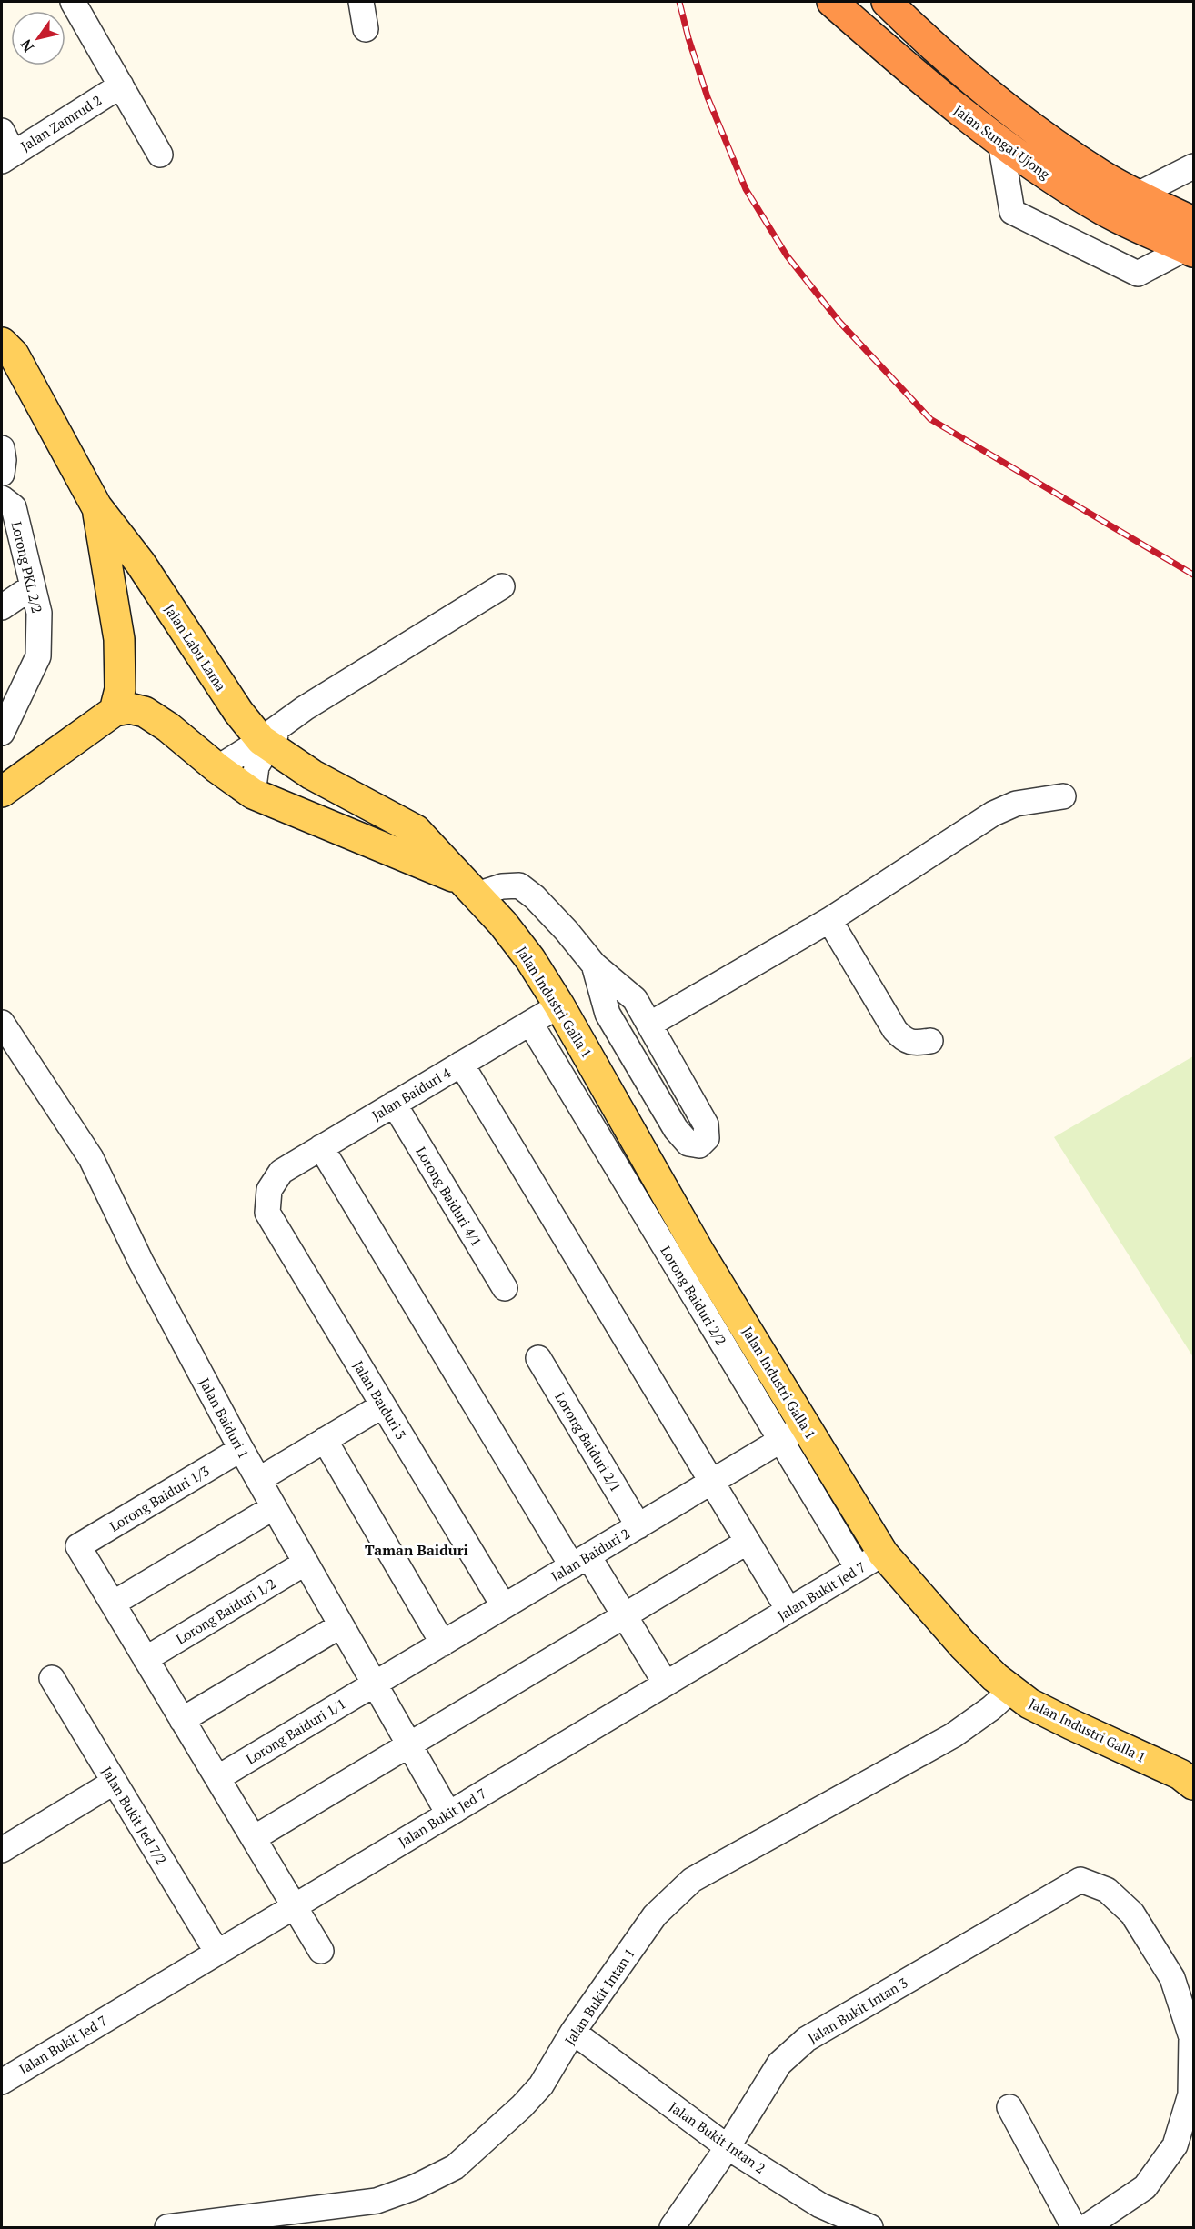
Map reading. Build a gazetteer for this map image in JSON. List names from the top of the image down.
{
  "streets": {
    "highway": ["Jalan Sungai Ujong"],
    "main road": ["Jalan Labu Lama", "Jalan Industri Galla 1"],
    "street": [
      "Jalan Zamrud 2",
      "Lorong PKL 2/2",
      "Jalan Baiduri 4",
      "Lorong Baiduri 4/1",
      "Lorong Baiduri 2/2",
      "Jalan Baiduri 3",
      "Jalan Baiduri 1",
      "Lorong Baiduri 2/1",
      "Lorong Baiduri 1/3",
      "Jalan Baiduri 2",
      "Jalan Bukit Jed 7",
      "Lorong Baiduri 1/2",
      "Lorong Baiduri 1/1",
      "Jalan Bukit Jed 7/2",
      "Jalan Bukit Intan 1",
      "Jalan Bukit Intan 3",
      "Jalan Bukit Intan 2"
    ]
  },
  "crossings": [
    ["Jalan Labu Lama", "Jalan Industri Galla 1"],
    ["Jalan Industri Galla 1", "Jalan Baiduri 4"],
    ["Jalan Industri Galla 1", "Lorong Baiduri 2/2"],
    ["Jalan Industri Galla 1", "Jalan Baiduri 2"],
    ["Jalan Industri Galla 1", "Jalan Bukit Jed 7"],
    ["Jalan Industri Galla 1", "Jalan Bukit Intan 1"],
    ["Jalan Baiduri 4", "Lorong Baiduri 4/1"],
    ["Jalan Baiduri 4", "Lorong Baiduri 2/2"],
    ["Jalan Baiduri 4", "Jalan Baiduri 3"],
    ["Lorong Baiduri 2/2", "Jalan Baiduri 2"],
    ["Lorong Baiduri 2/2", "Jalan Bukit Jed 7"],
    ["Jalan Baiduri 3", "Jalan Baiduri 2"],
    ["Jalan Baiduri 1", "Lorong Baiduri 1/3"],
    ["Jalan Baiduri 1", "Jalan Baiduri 2"],
    ["Jalan Baiduri 1", "Jalan Bukit Jed 7"],
    ["Jalan Baiduri 1", "Lorong Baiduri 1/2"],
    ["Jalan Baiduri 1", "Lorong Baiduri 1/1"],
    ["Lorong Baiduri 2/1", "Jalan Baiduri 2"],
    ["Jalan Baiduri 2", "Lorong Baiduri 1/1"],
    ["Jalan Bukit Jed 7", "Jalan Bukit Jed 7/2"],
    ["Jalan Bukit Intan 1", "Jalan Bukit Intan 2"],
    ["Jalan Bukit Intan 3", "Jalan Bukit Intan 2"]
  ],
  "districts": ["Taman Baiduri"],
  "north": "bottom left"
}
